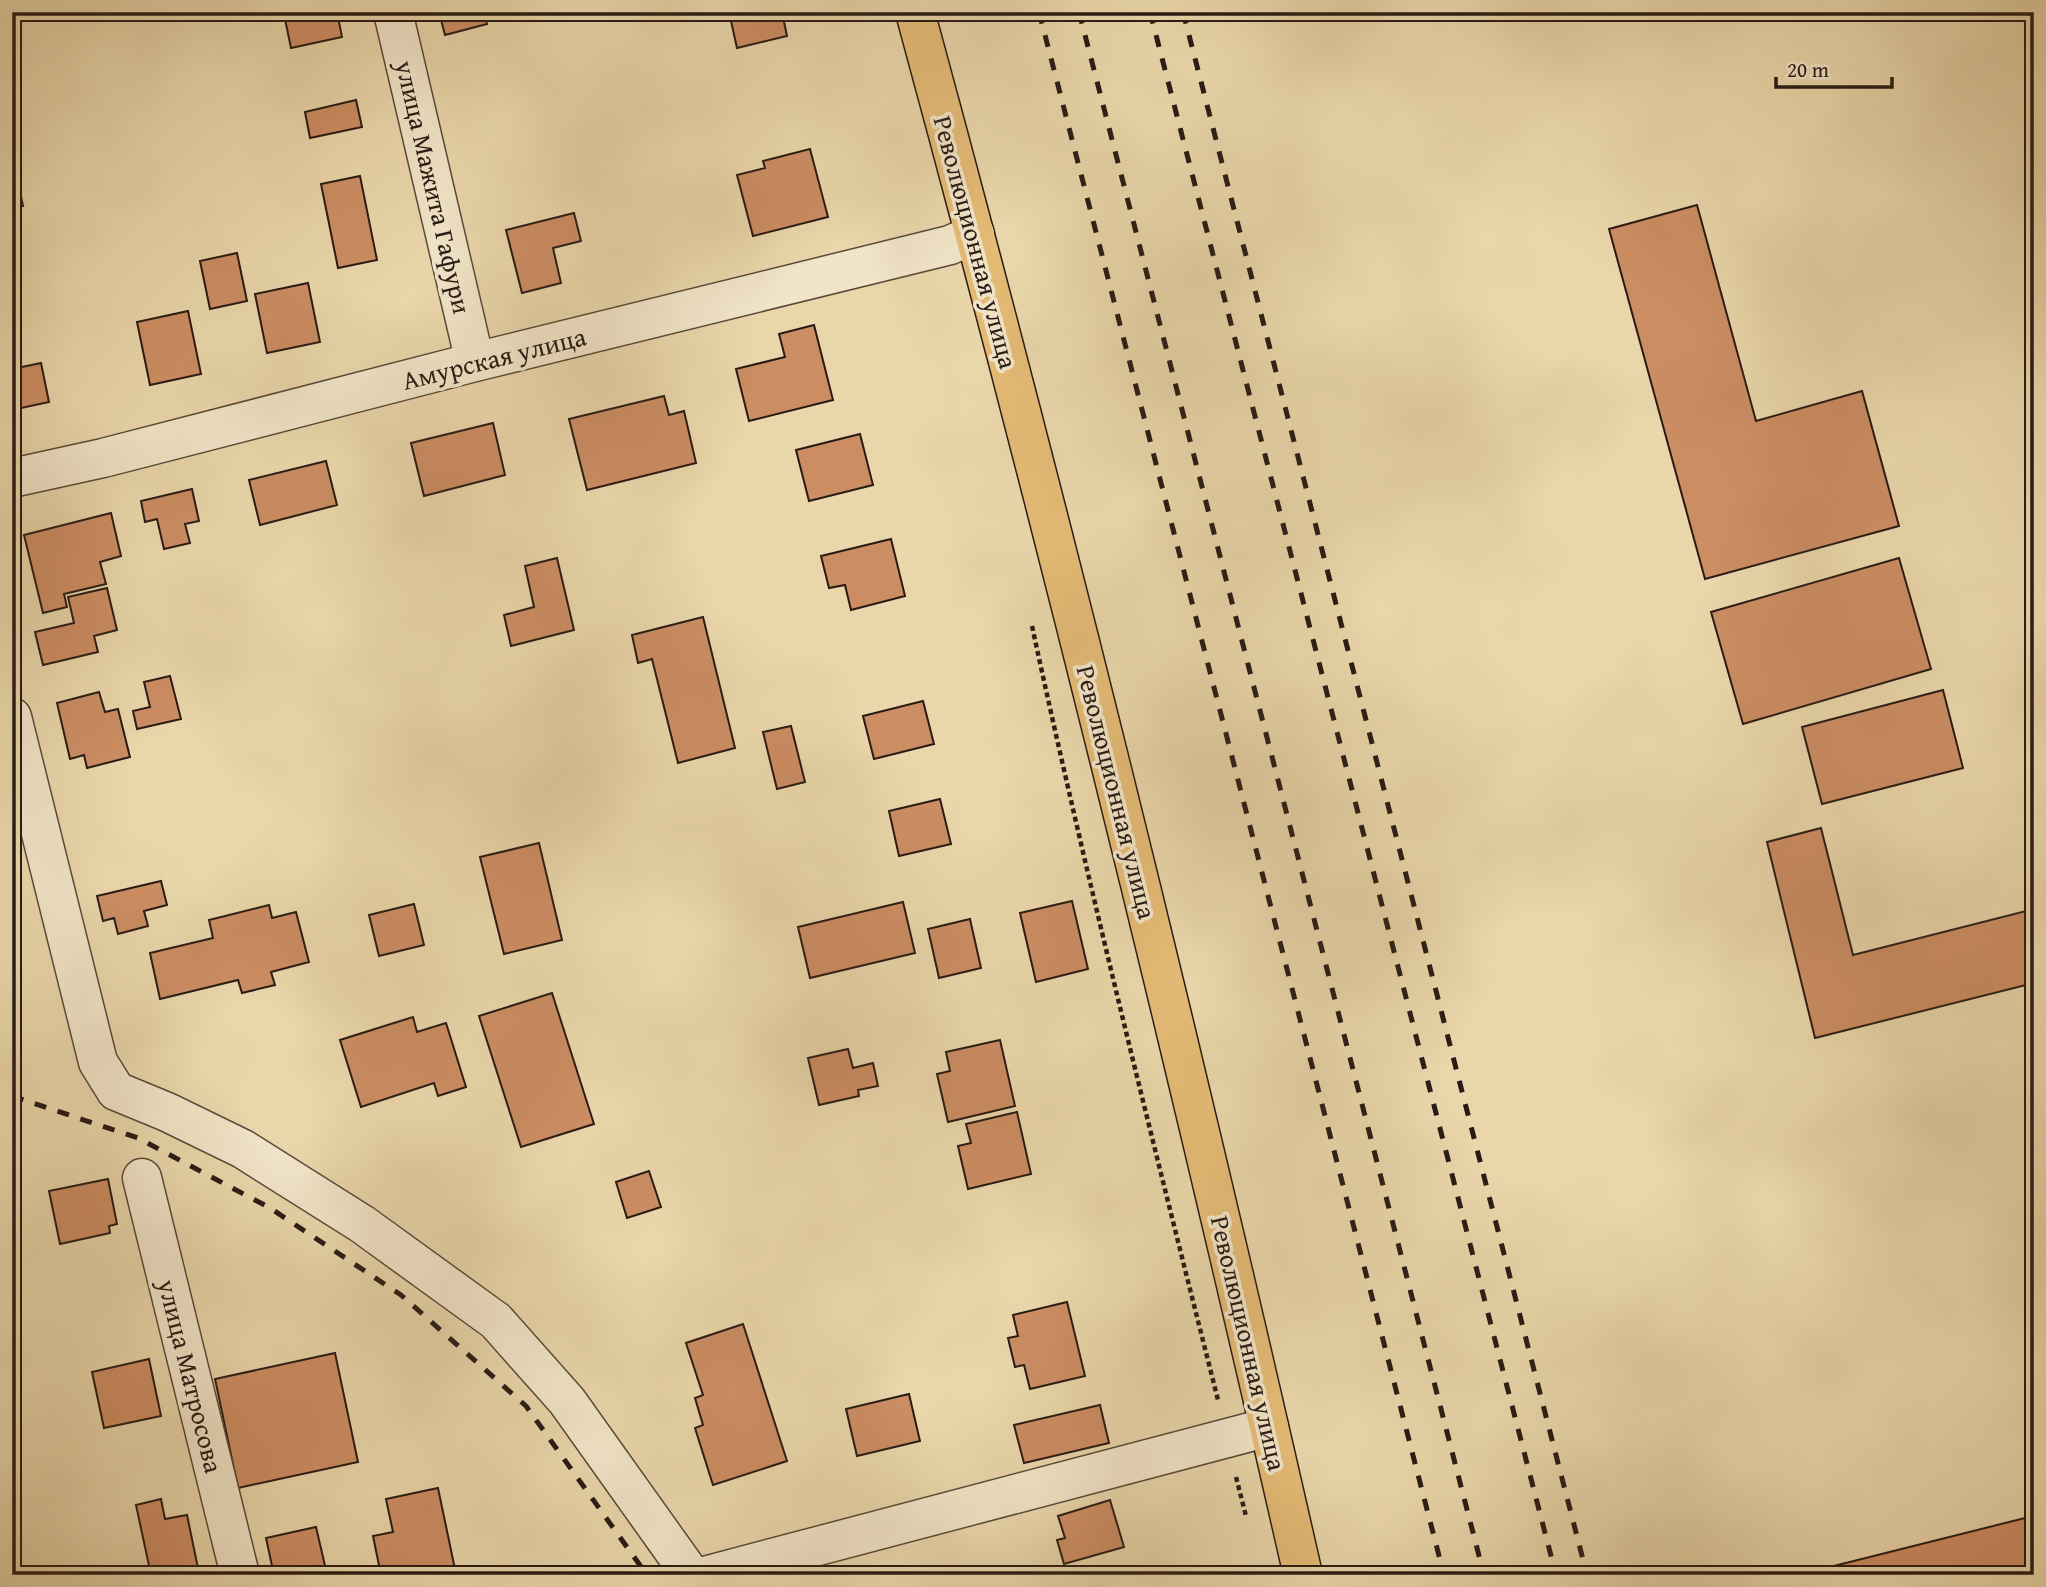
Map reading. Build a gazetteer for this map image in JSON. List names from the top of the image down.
{
  "streets": {
    "main road": ["Революционная улица"],
    "street": ["улица Мажита Гафури", "Амурская улица", "улица Матросова"]
  },
  "crossings": [
    ["улица Мажита Гафури", "Амурская улица"],
    ["Революционная улица", "Амурская улица"]
  ],
  "scale_bar": "20 m"
}
